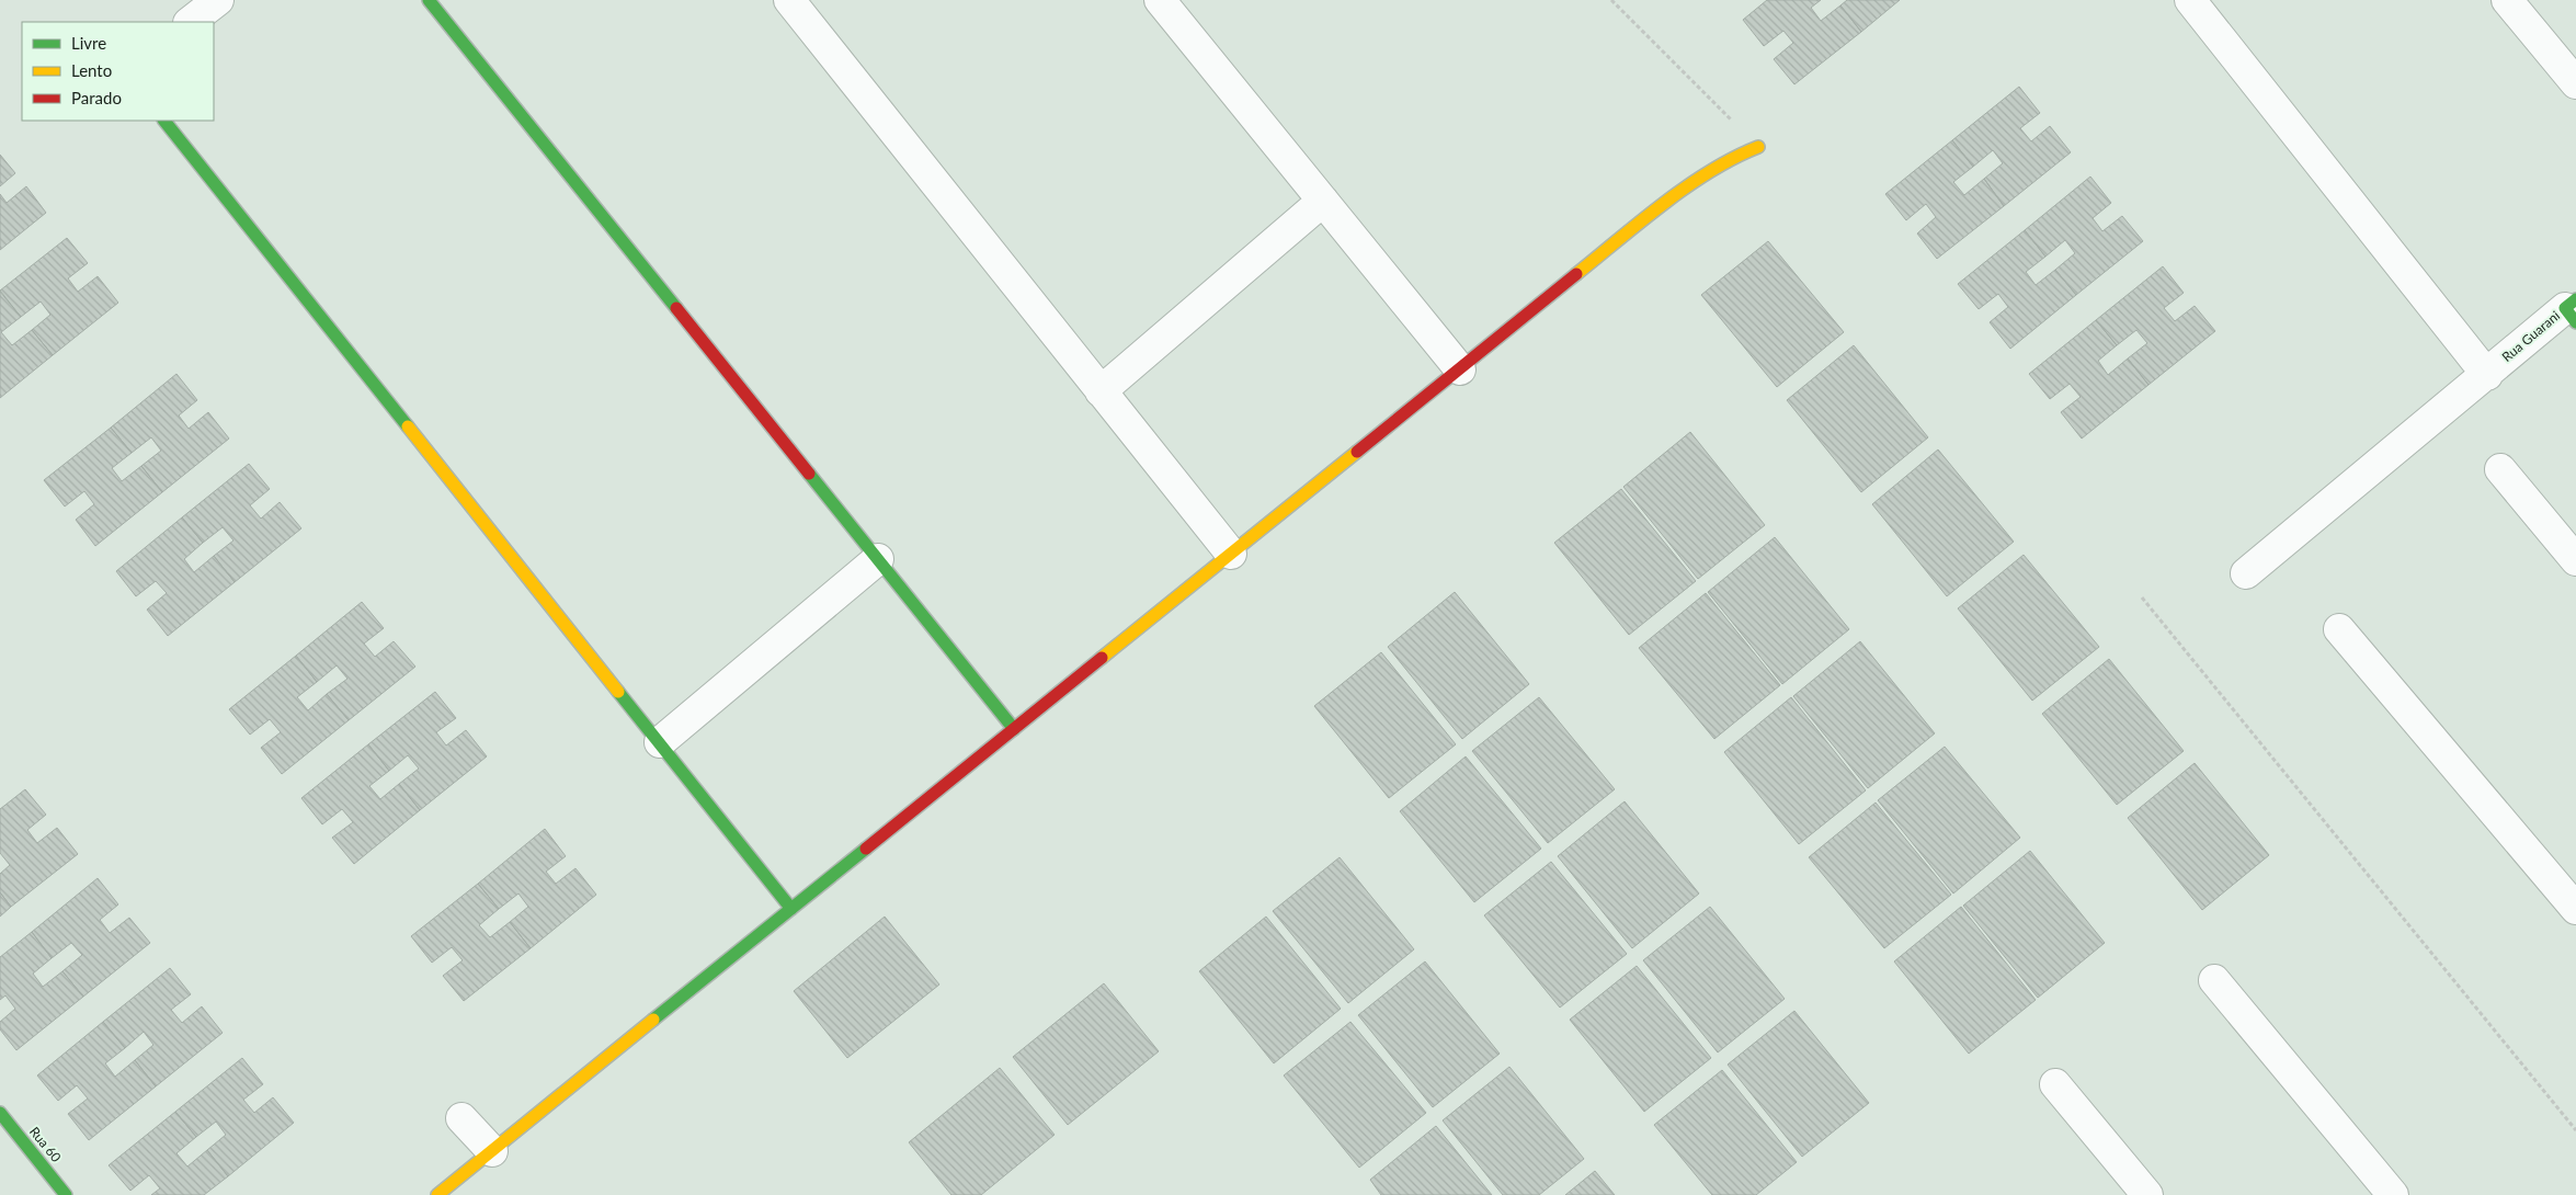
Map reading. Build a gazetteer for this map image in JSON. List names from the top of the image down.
{
  "streets": {
    "street": ["Rua Guarani", "Rua 60"]
  },
  "legend": ["Livre", "Lento", "Parado"]
}
